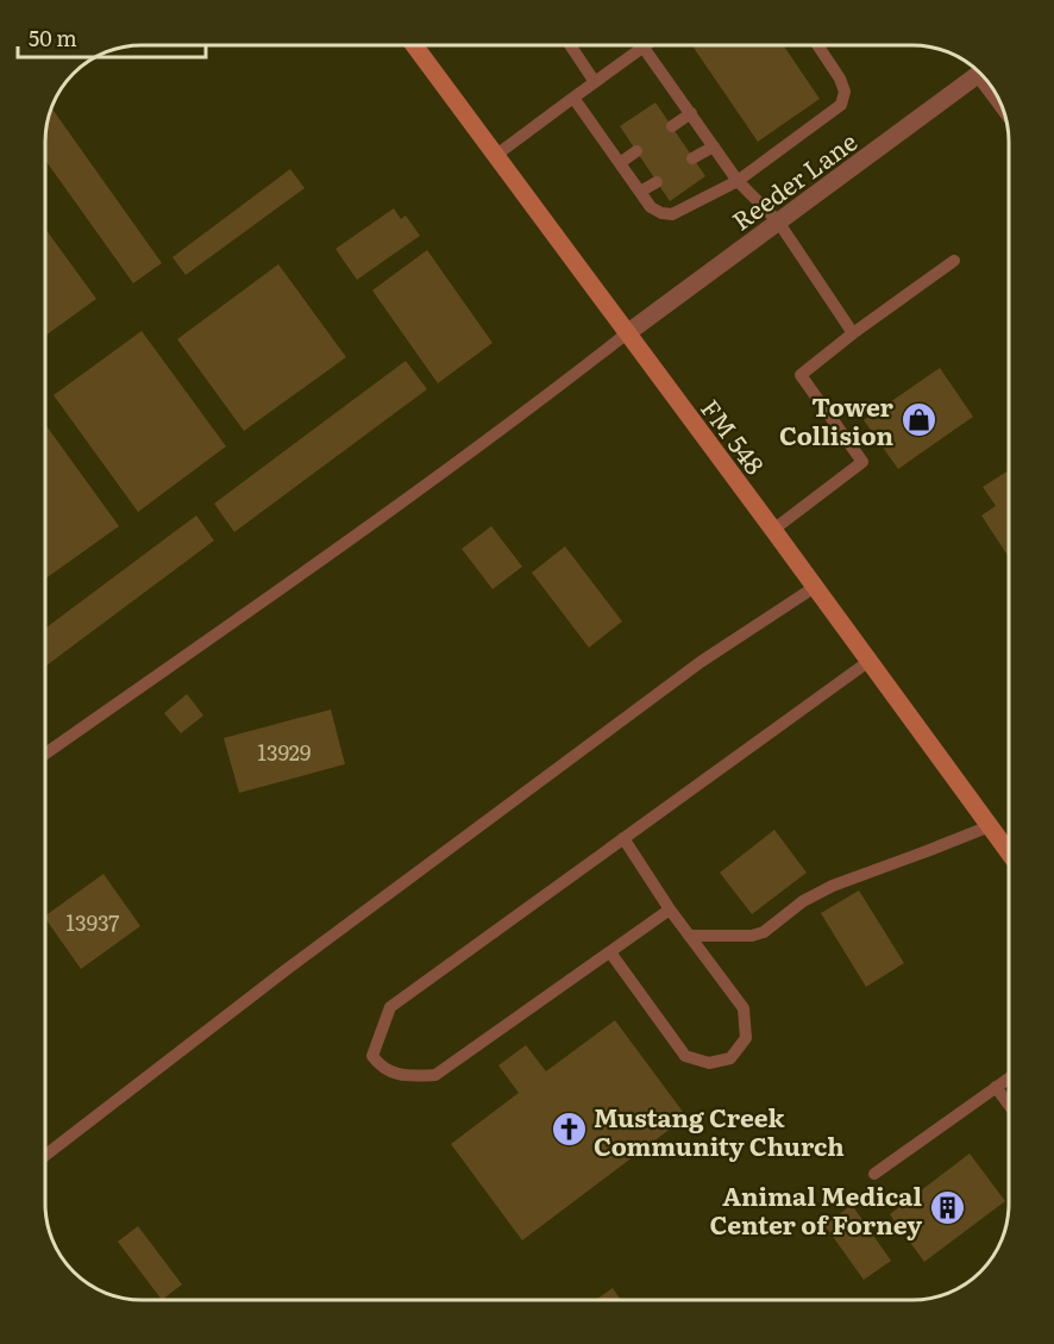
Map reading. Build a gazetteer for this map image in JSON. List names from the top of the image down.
{
  "streets": {
    "main road": ["FM 548"],
    "street": ["Reeder Lane"]
  },
  "crossings": [
    ["Reeder Lane", "FM 548"]
  ],
  "places": {
    "shop": ["Tower Collision"],
    "church": ["Mustang Creek Community Church"],
    "building": ["Animal Medical Center of Forney"]
  },
  "house_numbers": ["13929", "13937"],
  "scale_bar": "50 m"
}
